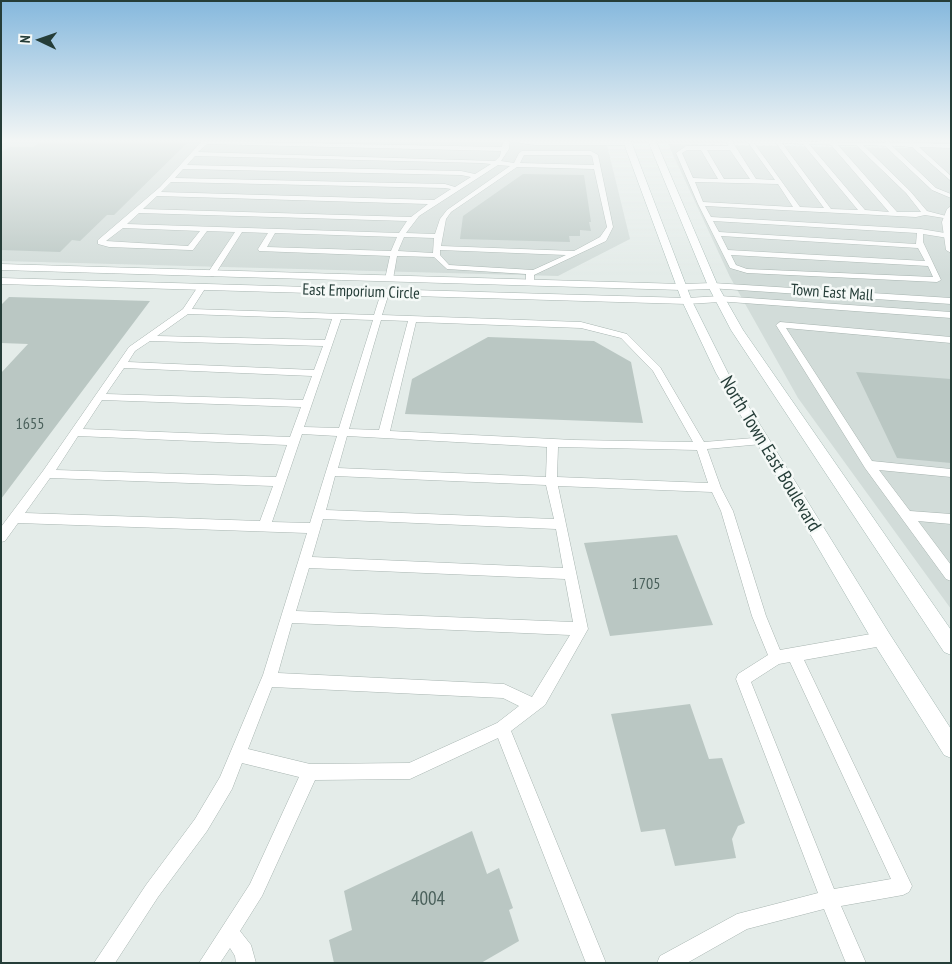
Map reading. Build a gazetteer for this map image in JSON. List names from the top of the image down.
{
  "streets": {
    "street": ["East Emporium Circle", "Town East Mall", "North Town East Boulevard"]
  },
  "crossings": [
    ["East Emporium Circle", "Town East Mall"],
    ["East Emporium Circle", "North Town East Boulevard"],
    ["Town East Mall", "North Town East Boulevard"]
  ],
  "house_numbers": ["1655", "1705", "4004"],
  "north": "left"
}
